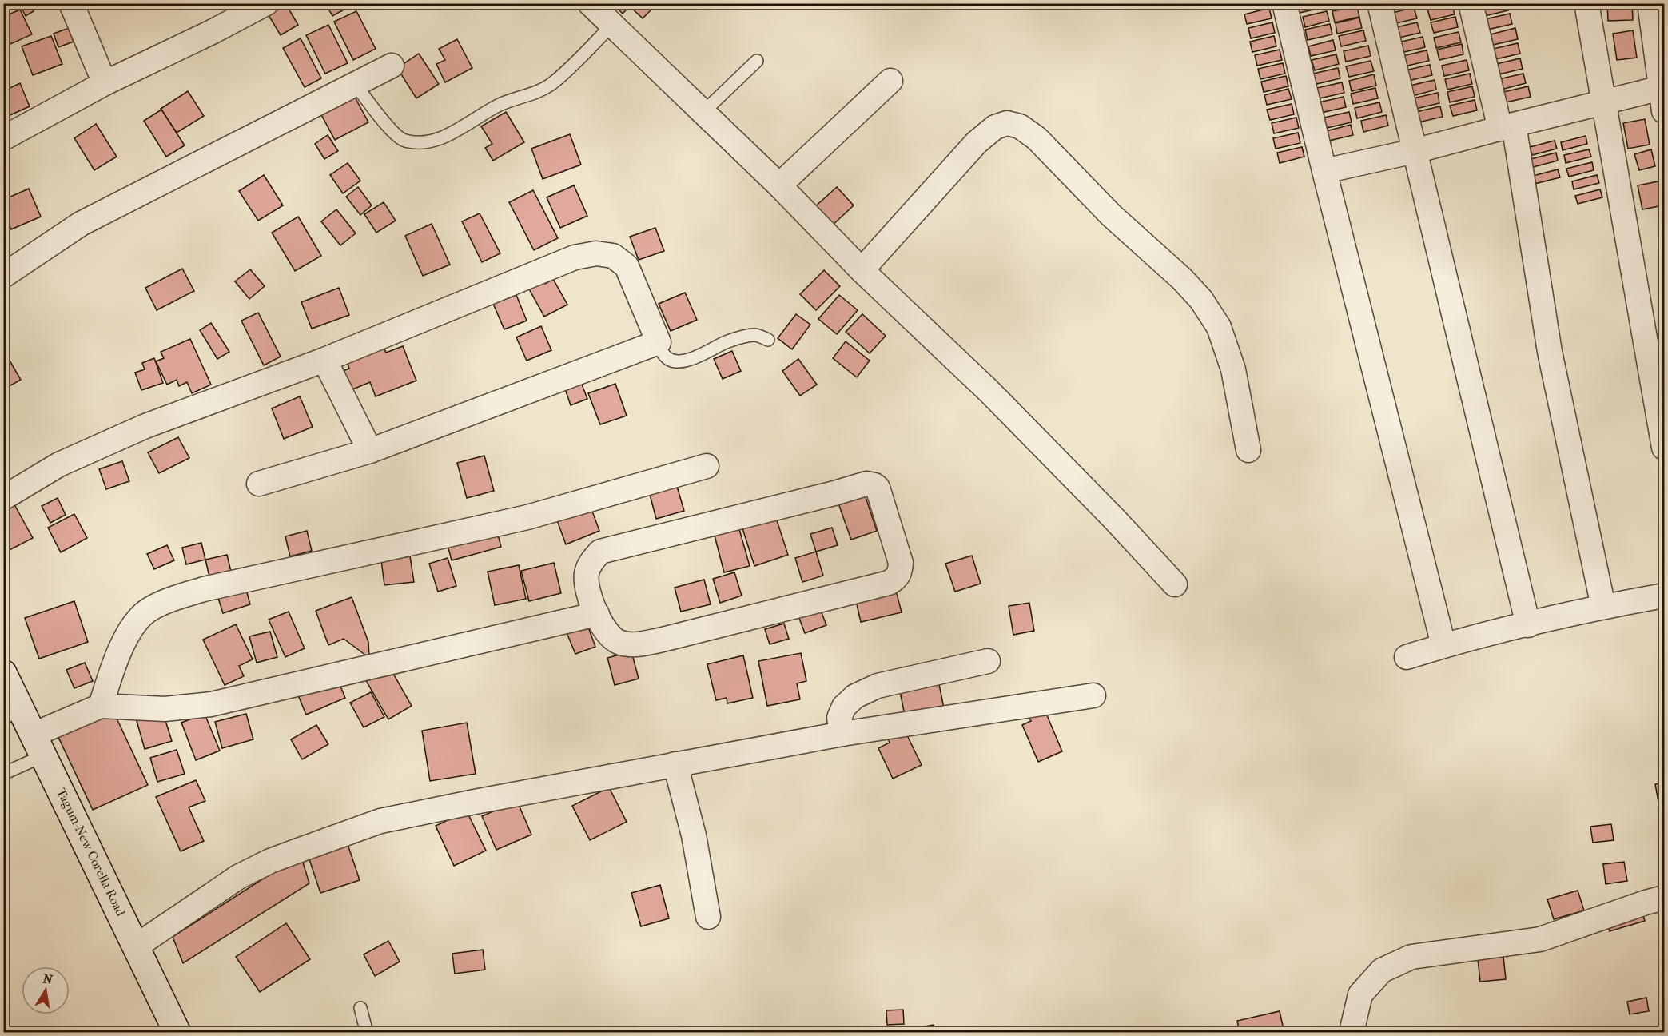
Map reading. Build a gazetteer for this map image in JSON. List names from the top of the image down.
{
  "streets": {
    "main road": ["Tagum-New Corella Road"]
  },
  "north": "top"
}
